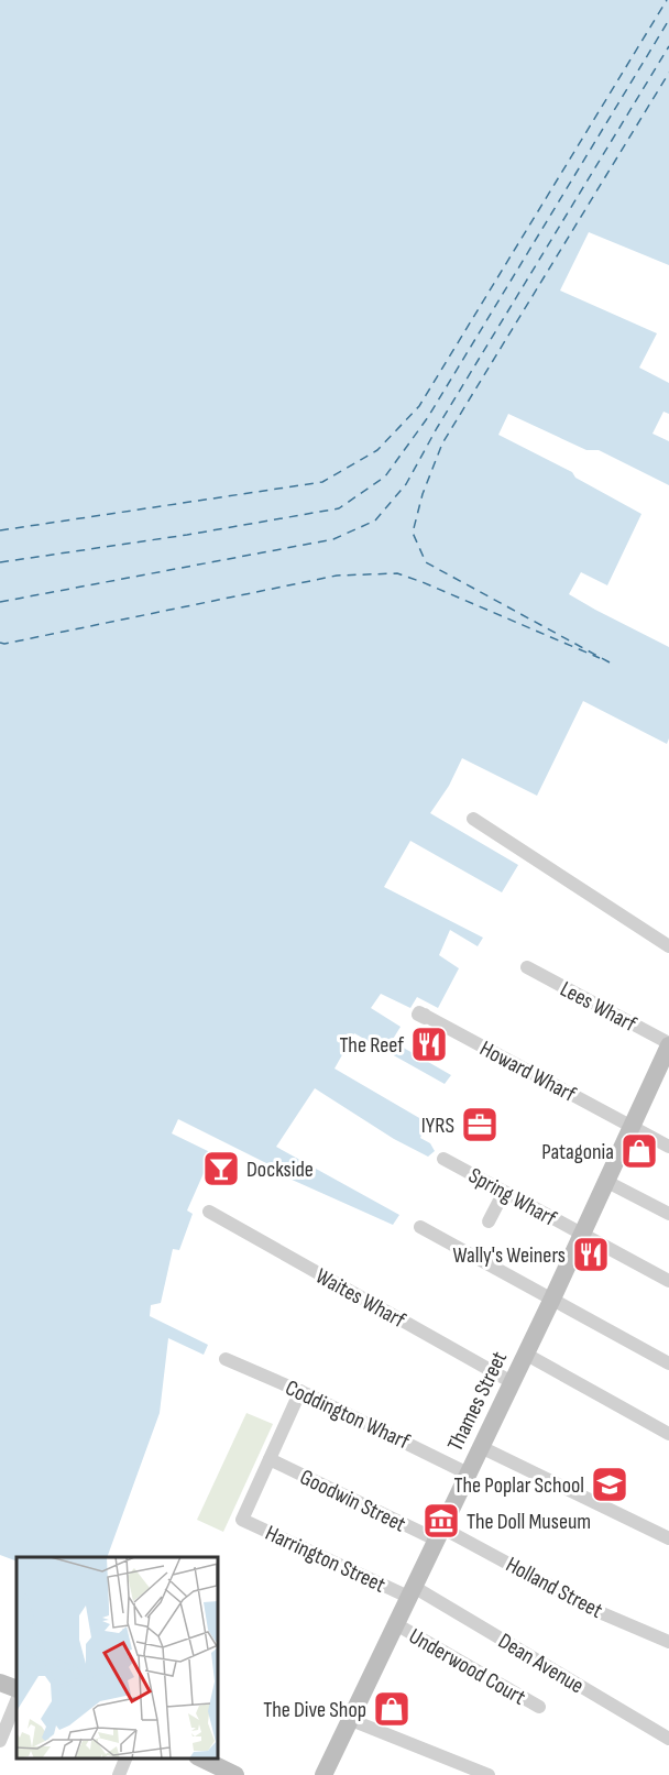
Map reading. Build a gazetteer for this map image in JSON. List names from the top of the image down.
{
  "streets": {
    "main road": ["Thames Street"],
    "street": [
      "Lees Wharf",
      "Howard Wharf",
      "Spring Wharf",
      "Waites Wharf",
      "Coddington Wharf",
      "Goodwin Street",
      "Harrington Street",
      "Holland Street",
      "Dean Avenue",
      "Underwood Court"
    ]
  },
  "crossings": [
    ["Lees Wharf", "Thames Street"],
    ["Howard Wharf", "Thames Street"],
    ["Spring Wharf", "Thames Street"],
    ["Waites Wharf", "Thames Street"],
    ["Thames Street", "Coddington Wharf"],
    ["Thames Street", "Goodwin Street"],
    ["Thames Street", "Harrington Street"],
    ["Thames Street", "Holland Street"],
    ["Thames Street", "Dean Avenue"],
    ["Thames Street", "Underwood Court"],
    ["Goodwin Street", "Harrington Street"],
    ["Goodwin Street", "Holland Street"],
    ["Harrington Street", "Dean Avenue"]
  ],
  "places": {
    "restaurant": ["The Reef", "Wally's Weiners"],
    "office": ["IYRS"],
    "shop": ["Patagonia", "The Dive Shop"],
    "bar": ["Dockside"],
    "school or university": ["The Poplar School"],
    "museum": ["The Doll Museum"]
  }
}
